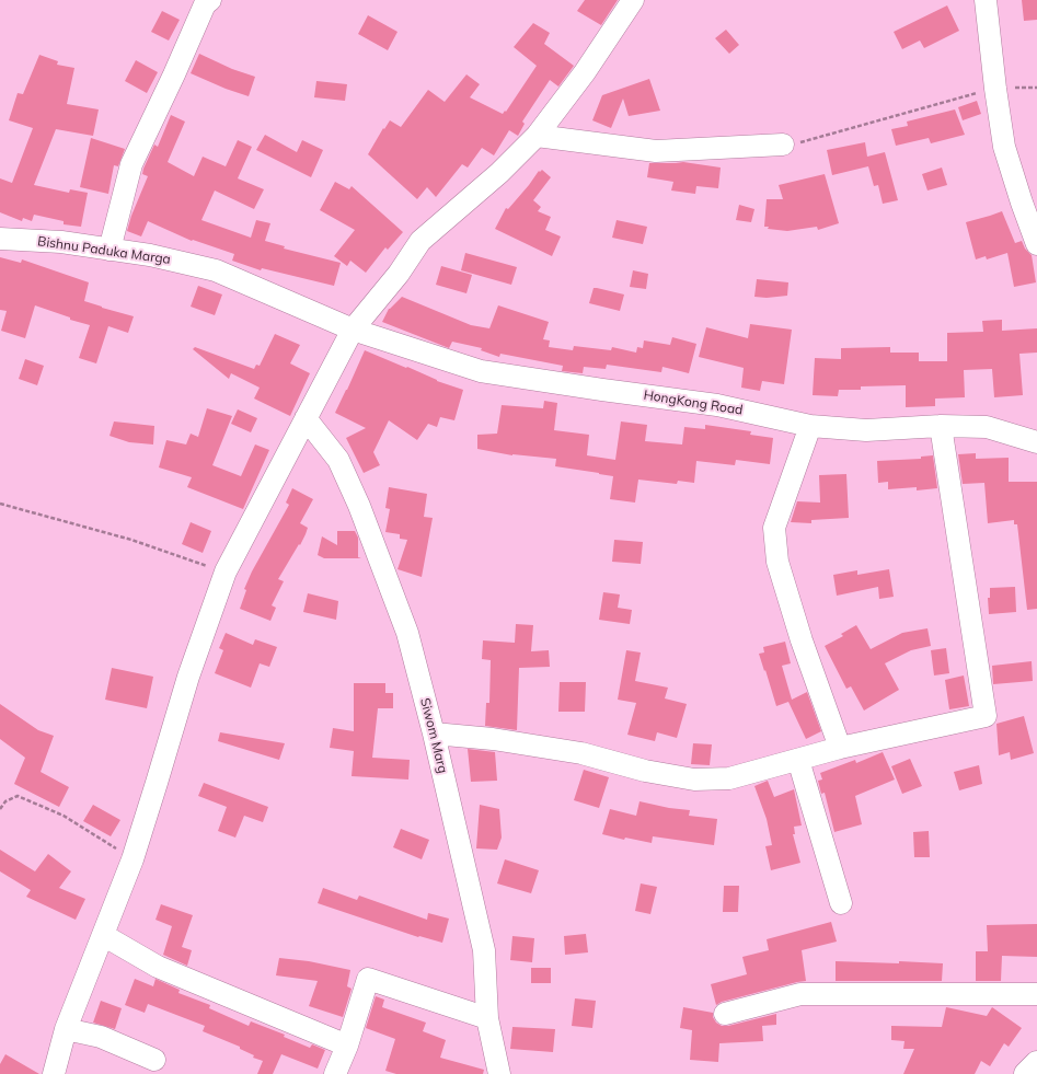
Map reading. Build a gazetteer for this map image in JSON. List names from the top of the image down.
{
  "streets": {
    "street": ["Bishnu Paduka Marga", "HongKong Road", "Siwom Marg"]
  },
  "crossings": [
    ["Bishnu Paduka Marga", "HongKong Road"]
  ]
}
